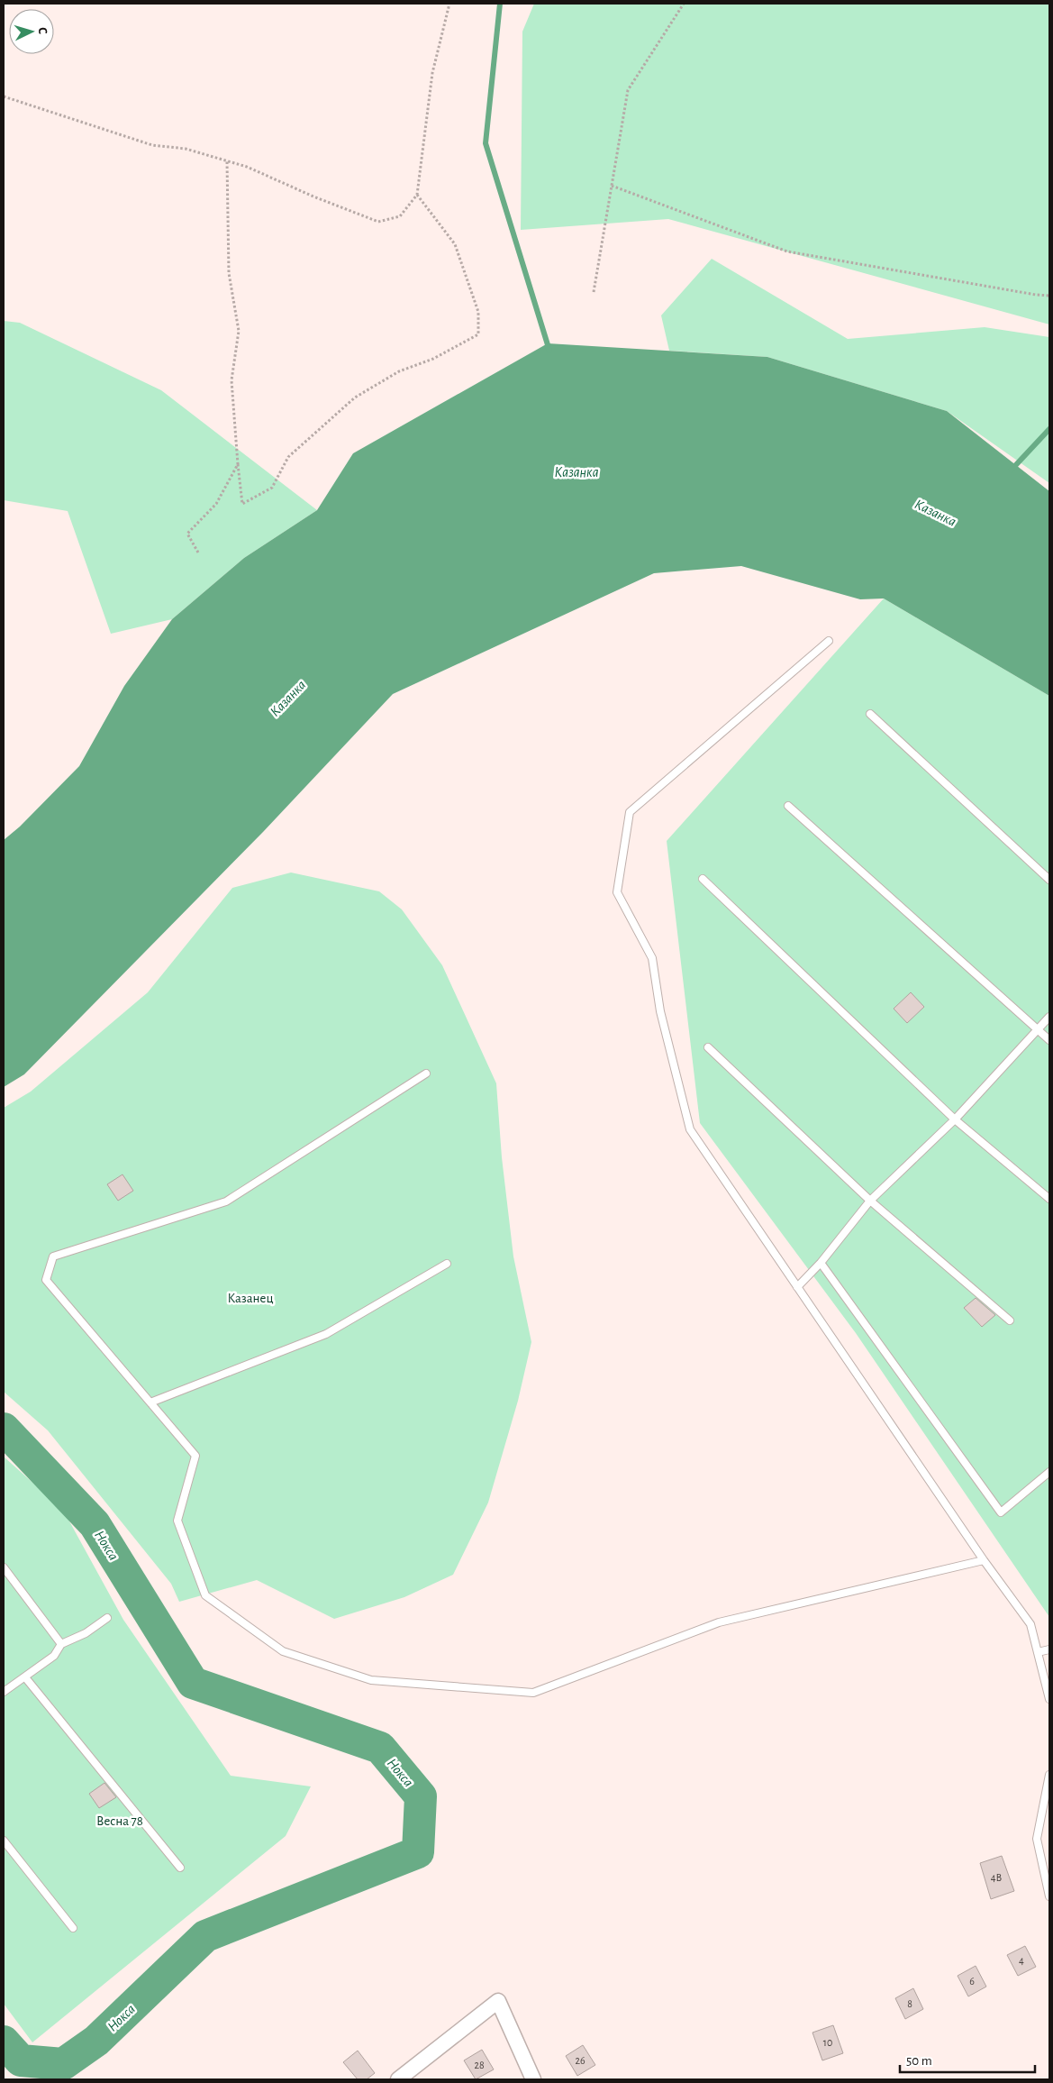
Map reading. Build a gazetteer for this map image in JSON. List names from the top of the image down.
{
  "water": ["Казанка", "Нокса"],
  "parks": ["Казанец", "Весна 78"],
  "house_numbers": [
    "4В",
    "4",
    "6",
    "8",
    "10",
    "26",
    "28"
  ],
  "scale_bar": "50 m",
  "north": "right"
}
